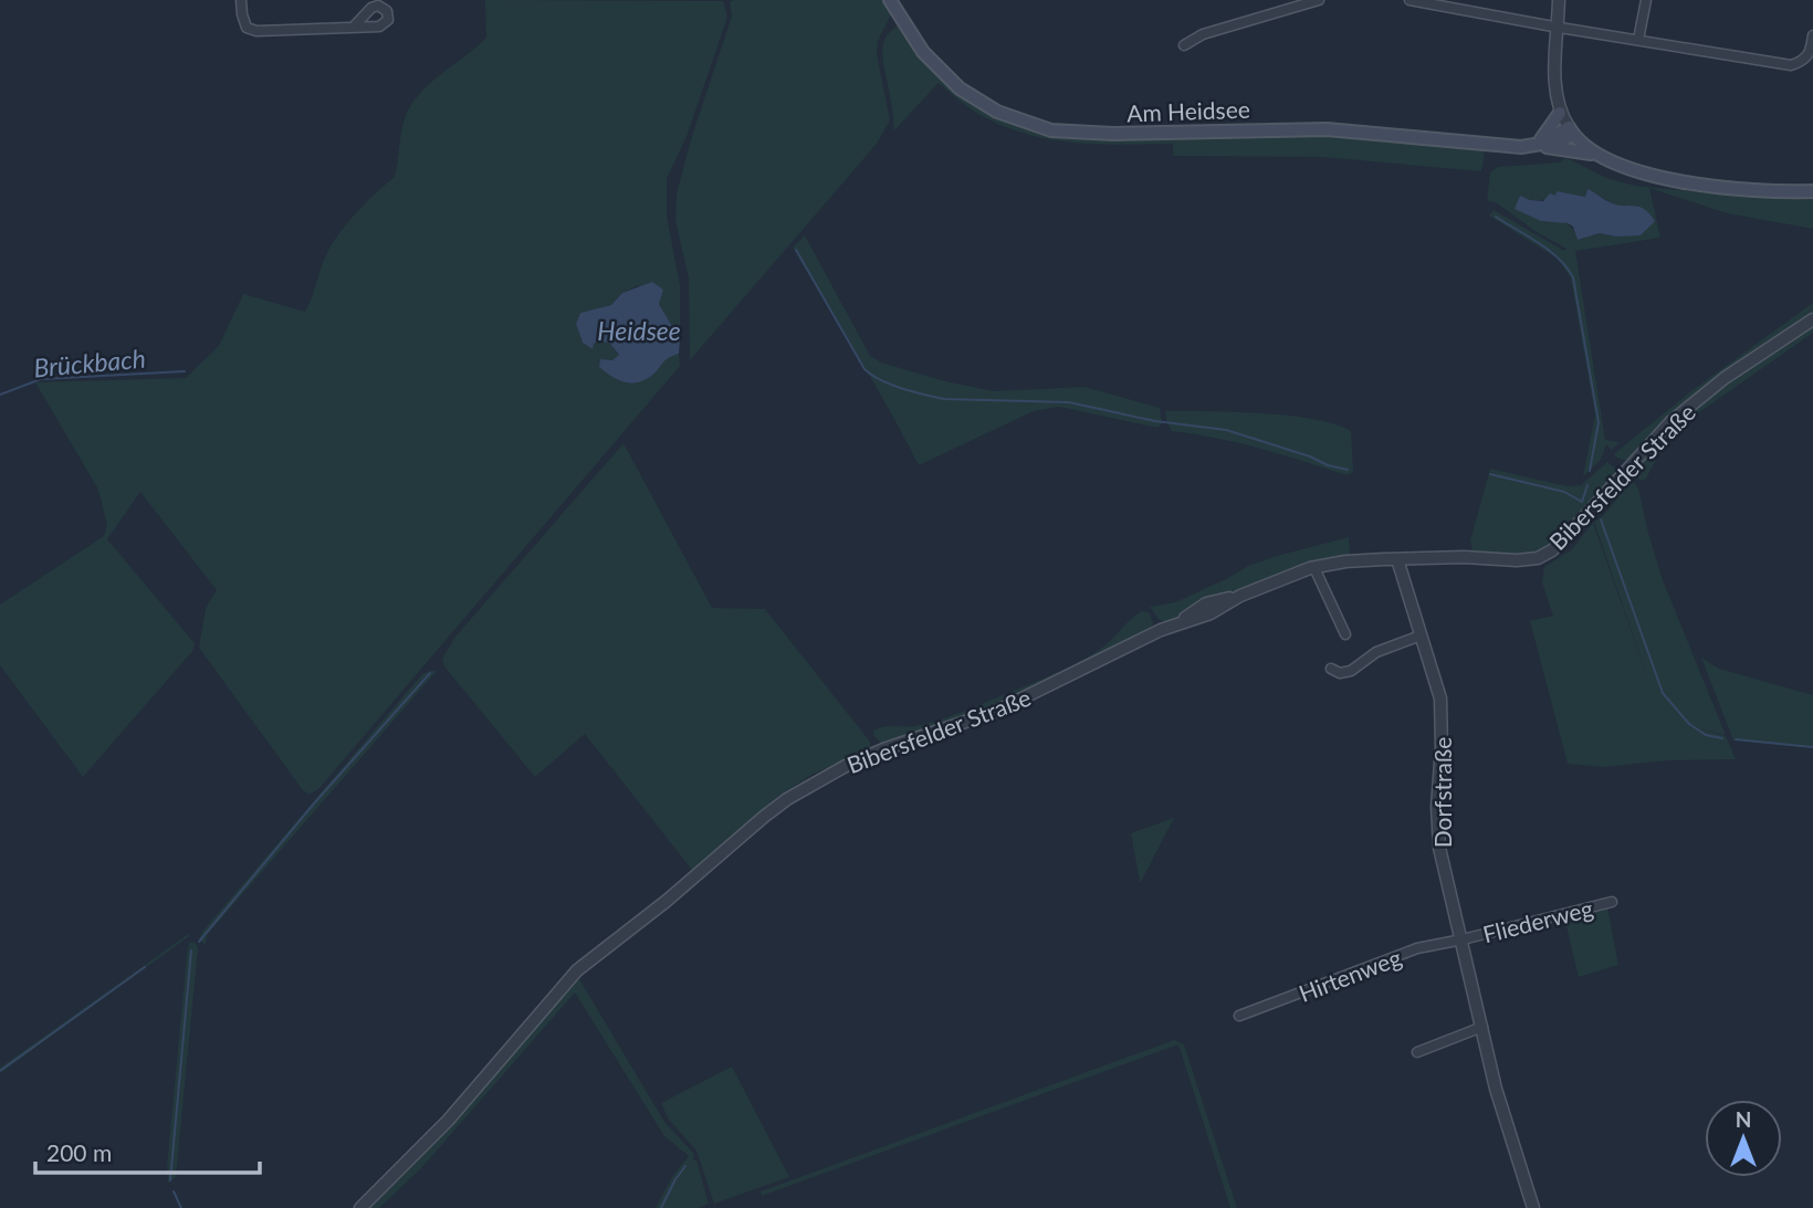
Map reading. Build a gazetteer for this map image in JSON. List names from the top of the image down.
{
  "streets": {
    "main road": ["Am Heidsee"],
    "street": [
      "Bibersfelder Straße",
      "Dorfstraße",
      "Fliederweg",
      "Hirtenweg"
    ]
  },
  "crossings": [
    ["Bibersfelder Straße", "Dorfstraße"],
    ["Dorfstraße", "Fliederweg"],
    ["Dorfstraße", "Hirtenweg"],
    ["Fliederweg", "Hirtenweg"]
  ],
  "water": ["Heidsee", "Brückbach"],
  "scale_bar": "200 m",
  "north": "top"
}
